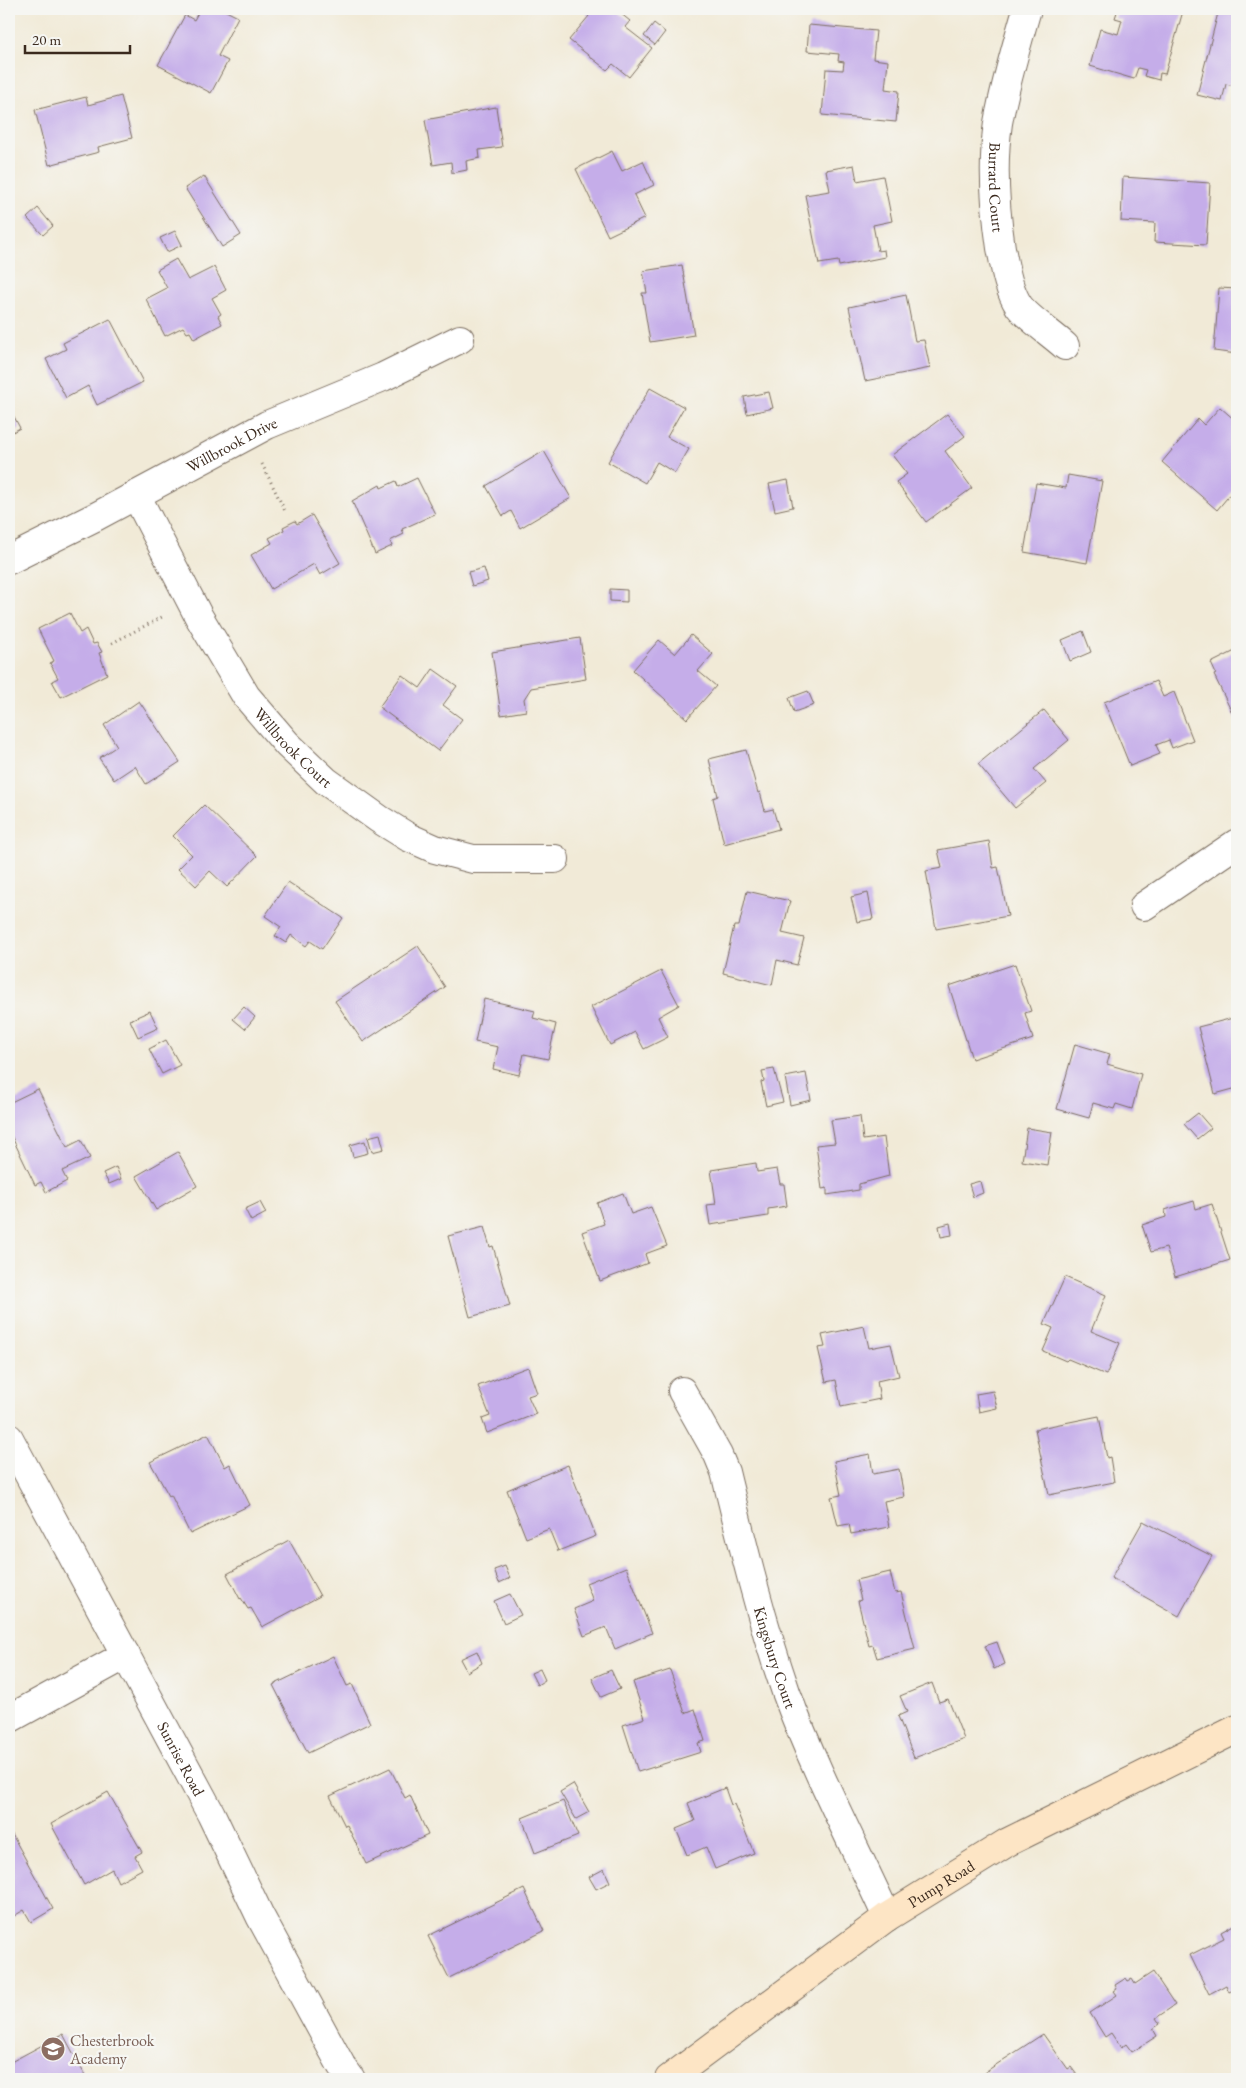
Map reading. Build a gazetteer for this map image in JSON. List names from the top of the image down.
{
  "streets": {
    "main road": ["Pump Road"],
    "street": [
      "Burrard Court",
      "Willbrook Drive",
      "Willbrook Court",
      "Kingsbury Court",
      "Sunrise Road"
    ]
  },
  "crossings": [
    ["Willbrook Drive", "Willbrook Court"],
    ["Kingsbury Court", "Pump Road"]
  ],
  "places": {
    "school or university": ["Chesterbrook Academy"]
  },
  "scale_bar": "20 m"
}
